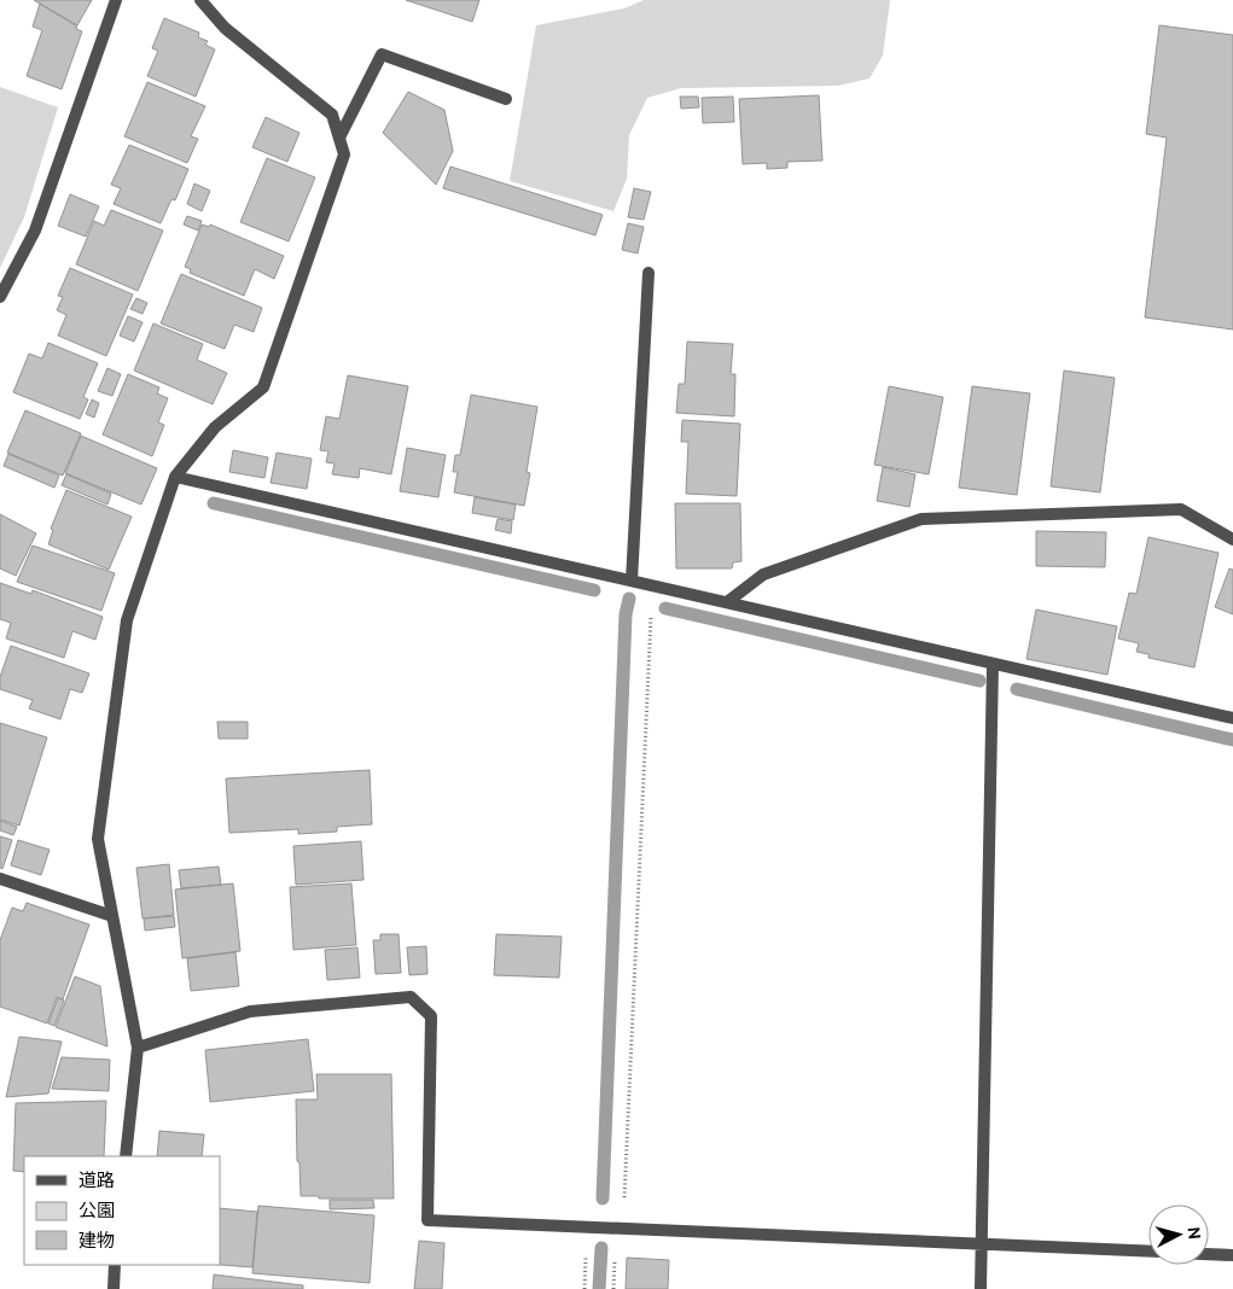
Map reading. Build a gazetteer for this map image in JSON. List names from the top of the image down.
{
  "legend": ["道路", "公園", "建物"],
  "north": "right"
}
